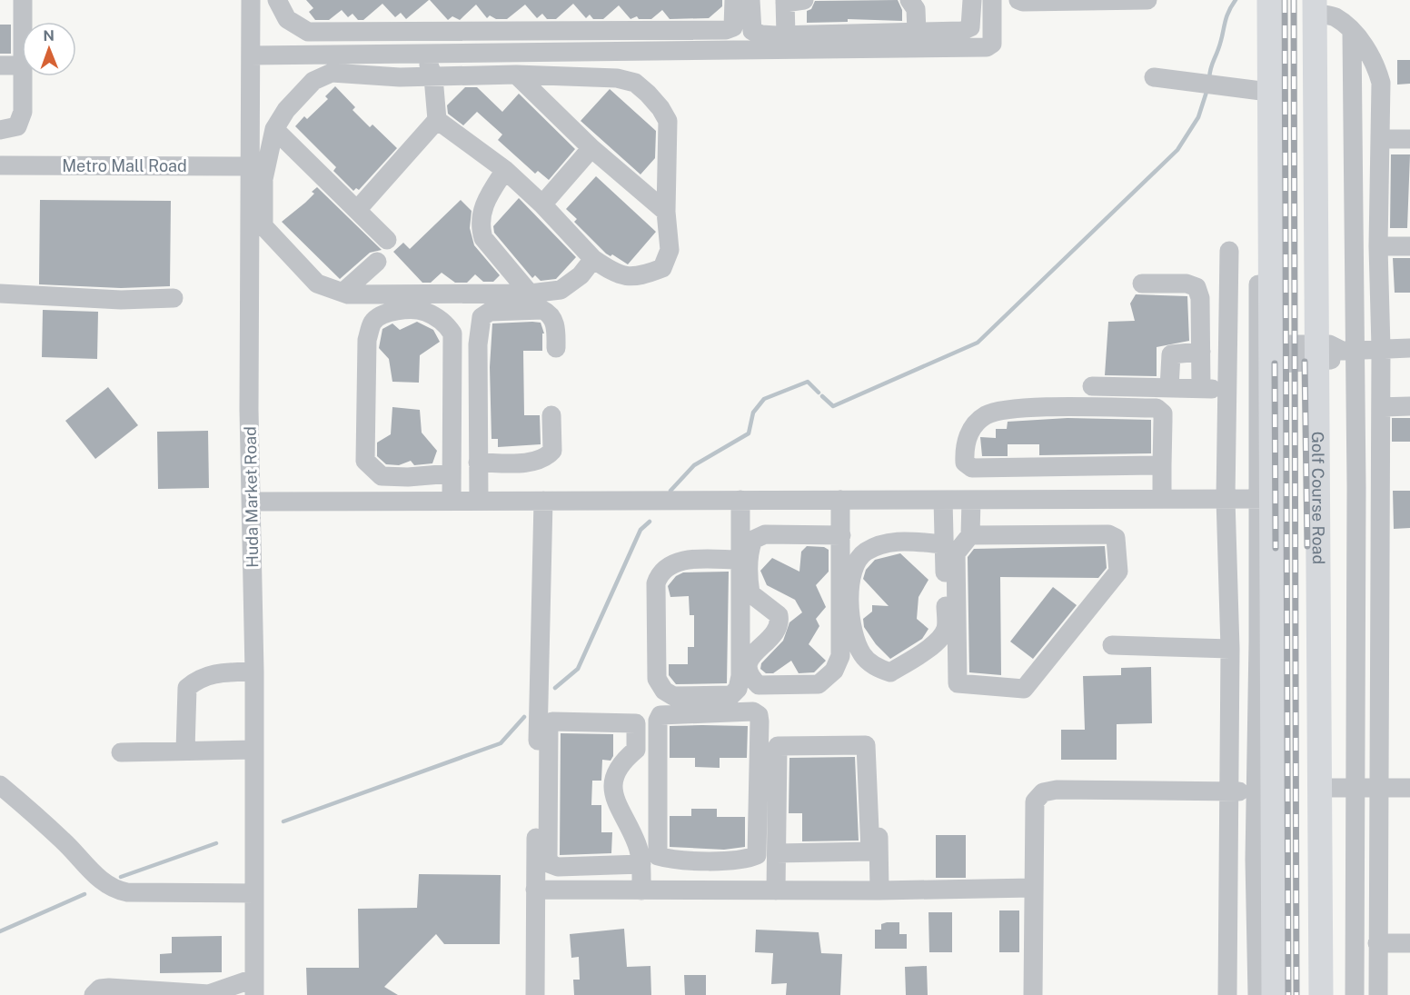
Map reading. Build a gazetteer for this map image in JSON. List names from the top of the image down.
{
  "streets": {
    "main road": ["Golf Course Road"],
    "street": ["Metro Mall Road", "Huda Market Road"]
  },
  "crossings": [
    ["Metro Mall Road", "Huda Market Road"]
  ],
  "north": "top"
}
